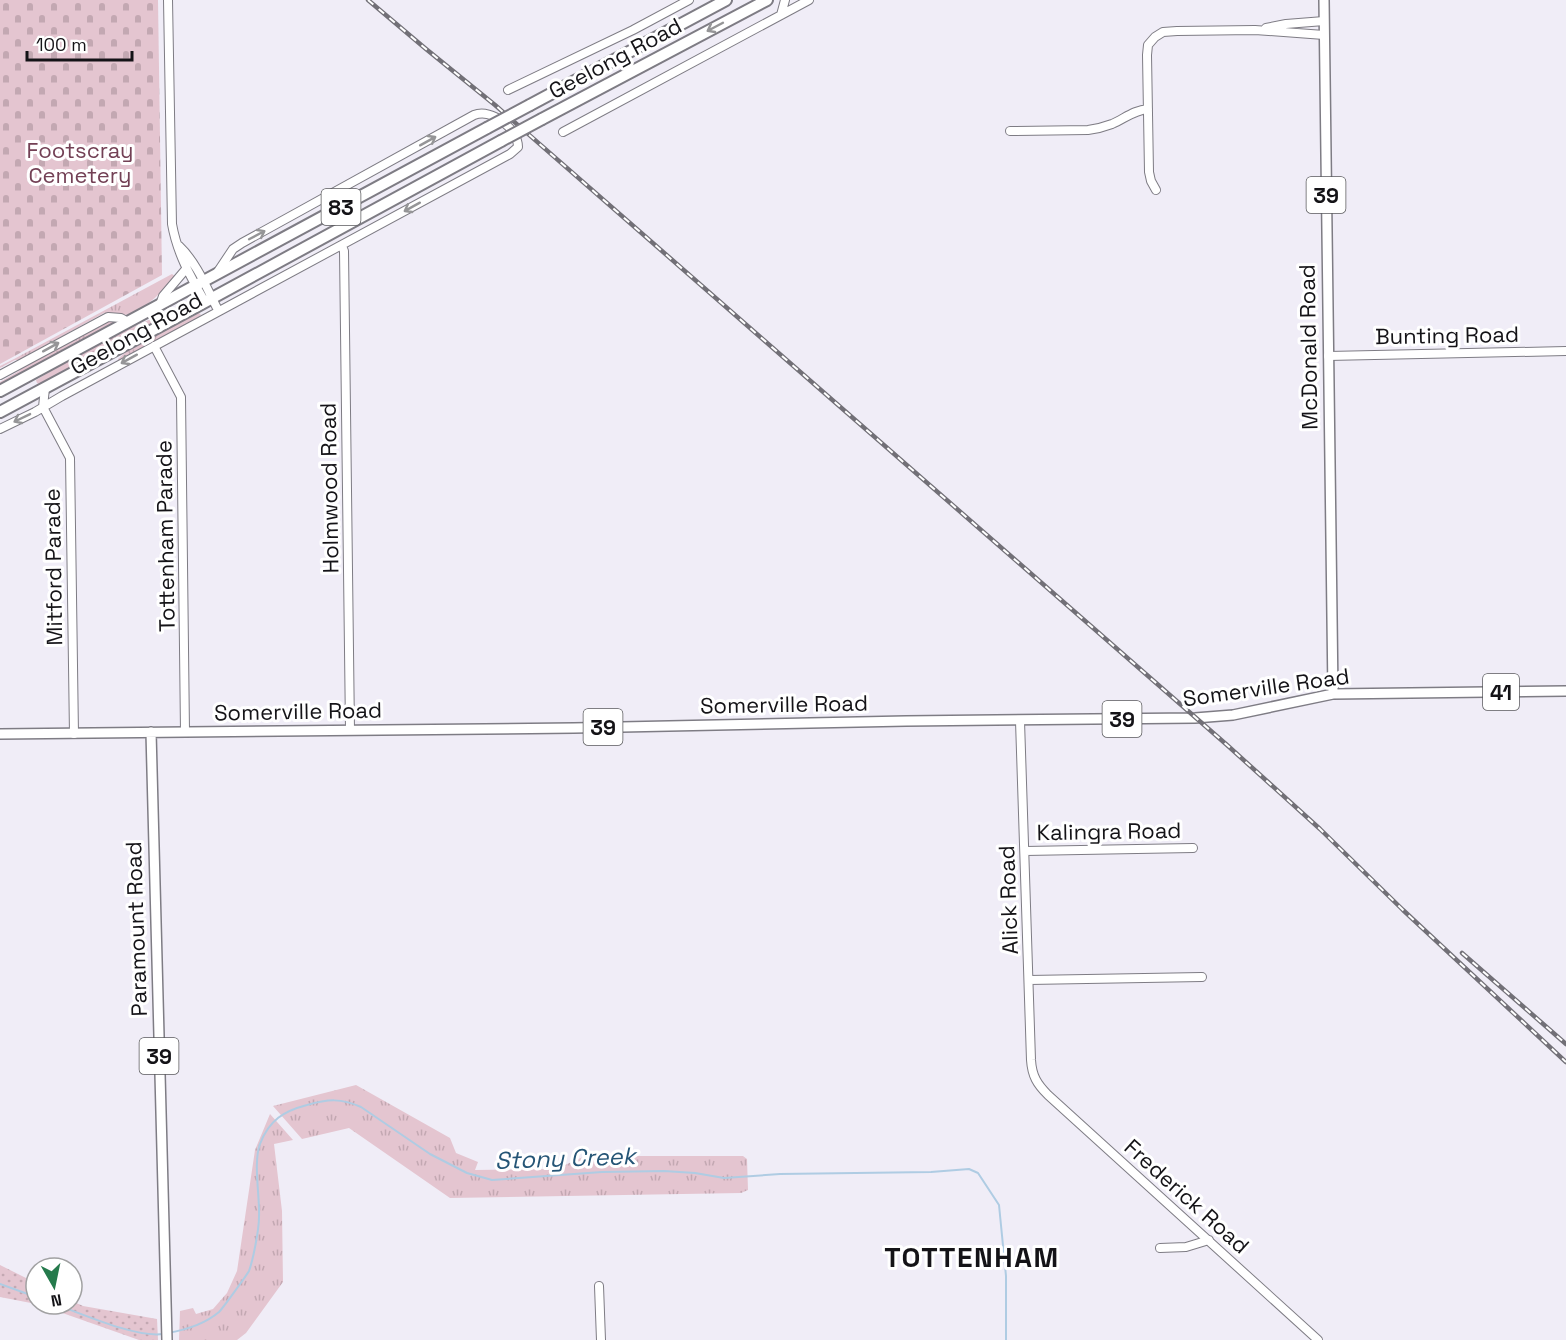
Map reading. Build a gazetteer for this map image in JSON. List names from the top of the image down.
{
  "streets": {
    "highway": ["Geelong Road", "83"],
    "main road": [
      "39",
      "McDonald Road",
      "Somerville Road",
      "41",
      "Paramount Road"
    ],
    "street": [
      "Bunting Road",
      "Holmwood Road",
      "Tottenham Parade",
      "Mitford Parade",
      "Kalingra Road",
      "Alick Road",
      "Frederick Road"
    ]
  },
  "crossings": [
    ["Geelong Road", "Holmwood Road"],
    ["Geelong Road", "Tottenham Parade"],
    ["Geelong Road", "Mitford Parade"],
    ["Bunting Road", "McDonald Road"],
    ["McDonald Road", "Somerville Road"],
    ["Holmwood Road", "Somerville Road"],
    ["Tottenham Parade", "Somerville Road"],
    ["Mitford Parade", "Somerville Road"],
    ["Somerville Road", "Alick Road"],
    ["Somerville Road", "Paramount Road"],
    ["Kalingra Road", "Alick Road"],
    ["Alick Road", "Frederick Road"]
  ],
  "districts": ["TOTTENHAM"],
  "water": ["Stony Creek"],
  "parks": ["Footscray Cemetery"],
  "scale_bar": "100 m",
  "north": "bottom"
}
